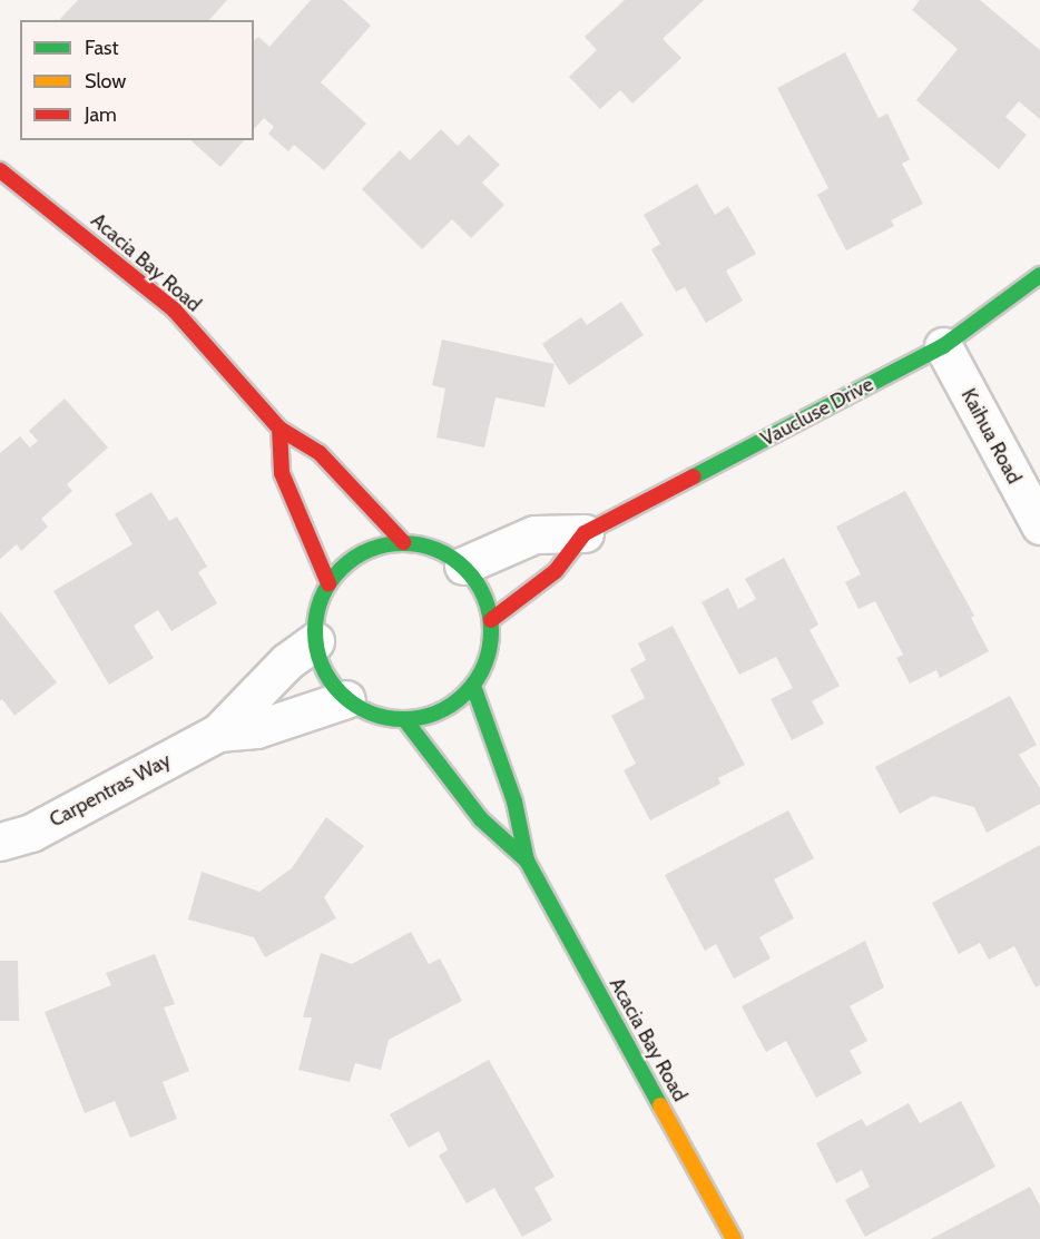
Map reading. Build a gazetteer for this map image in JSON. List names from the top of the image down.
{
  "streets": {
    "street": [
      "Acacia Bay Road",
      "Vaucluse Drive",
      "Kaihua Road",
      "Carpentras Way"
    ]
  },
  "crossings": [
    ["Acacia Bay Road", "Vaucluse Drive"],
    ["Acacia Bay Road", "Carpentras Way"],
    ["Vaucluse Drive", "Kaihua Road"],
    ["Vaucluse Drive", "Carpentras Way"]
  ],
  "legend": ["Fast", "Slow", "Jam"]
}
